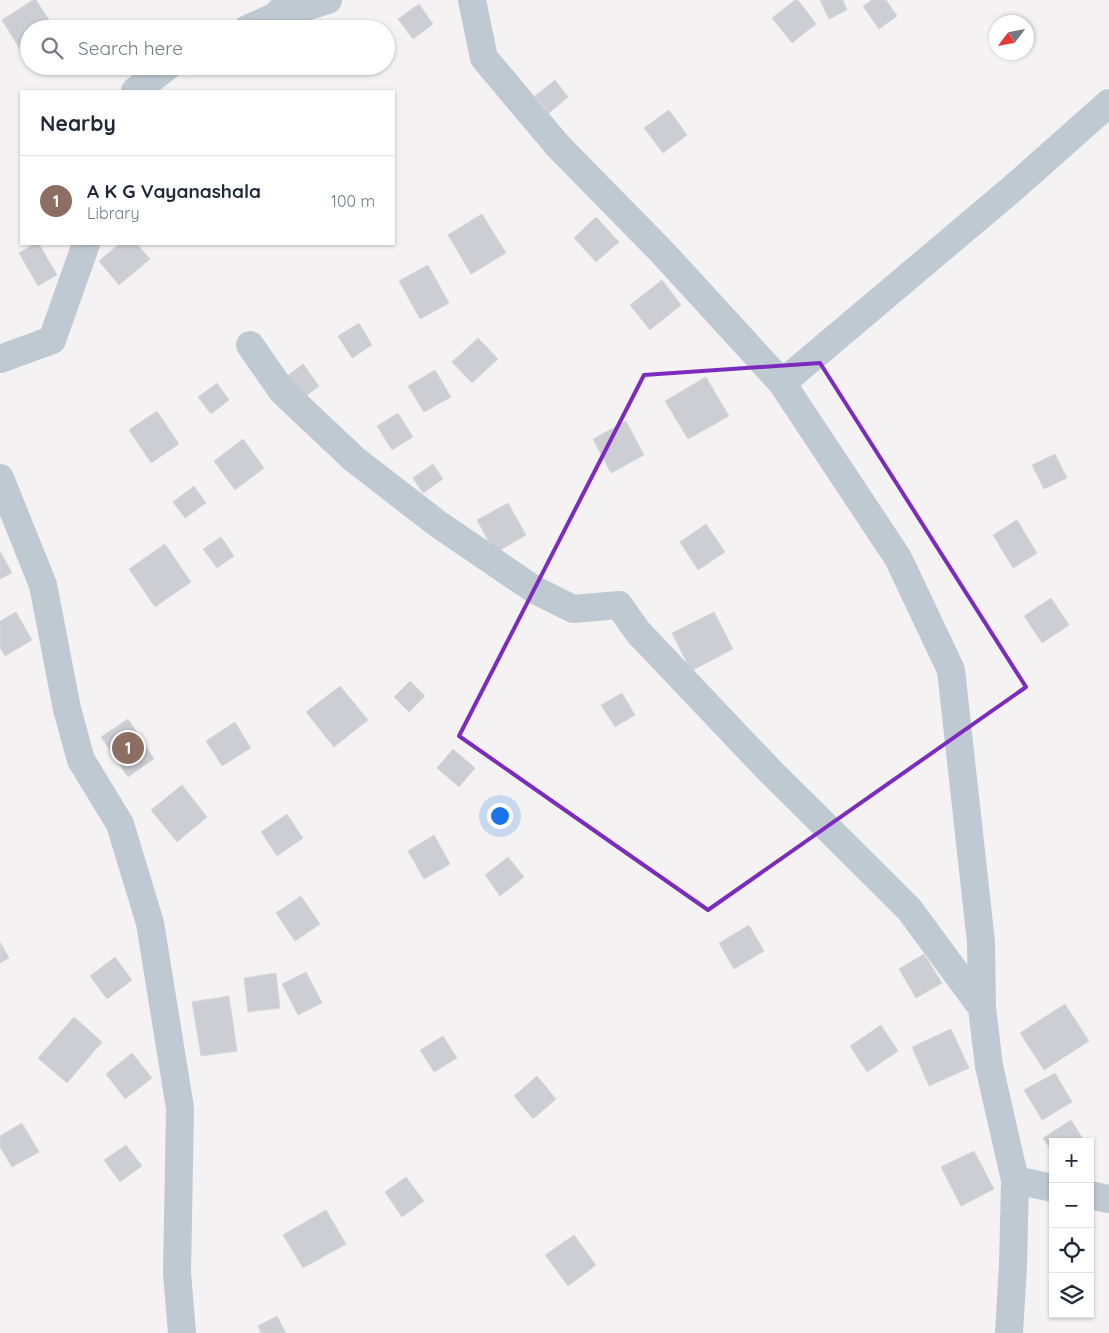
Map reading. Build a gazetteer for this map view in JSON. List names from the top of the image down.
{
  "north": "bottom left",
  "page": {
    "search": "Search here",
    "heading": "Nearby",
    "list": [
      {
        "mark": "1",
        "name": "A K G Vayanashala",
        "note": "Library",
        "value": "100 m"
      }
    ],
    "pins": "1",
    "map_buttons": ["+", "−"]
  }
}
